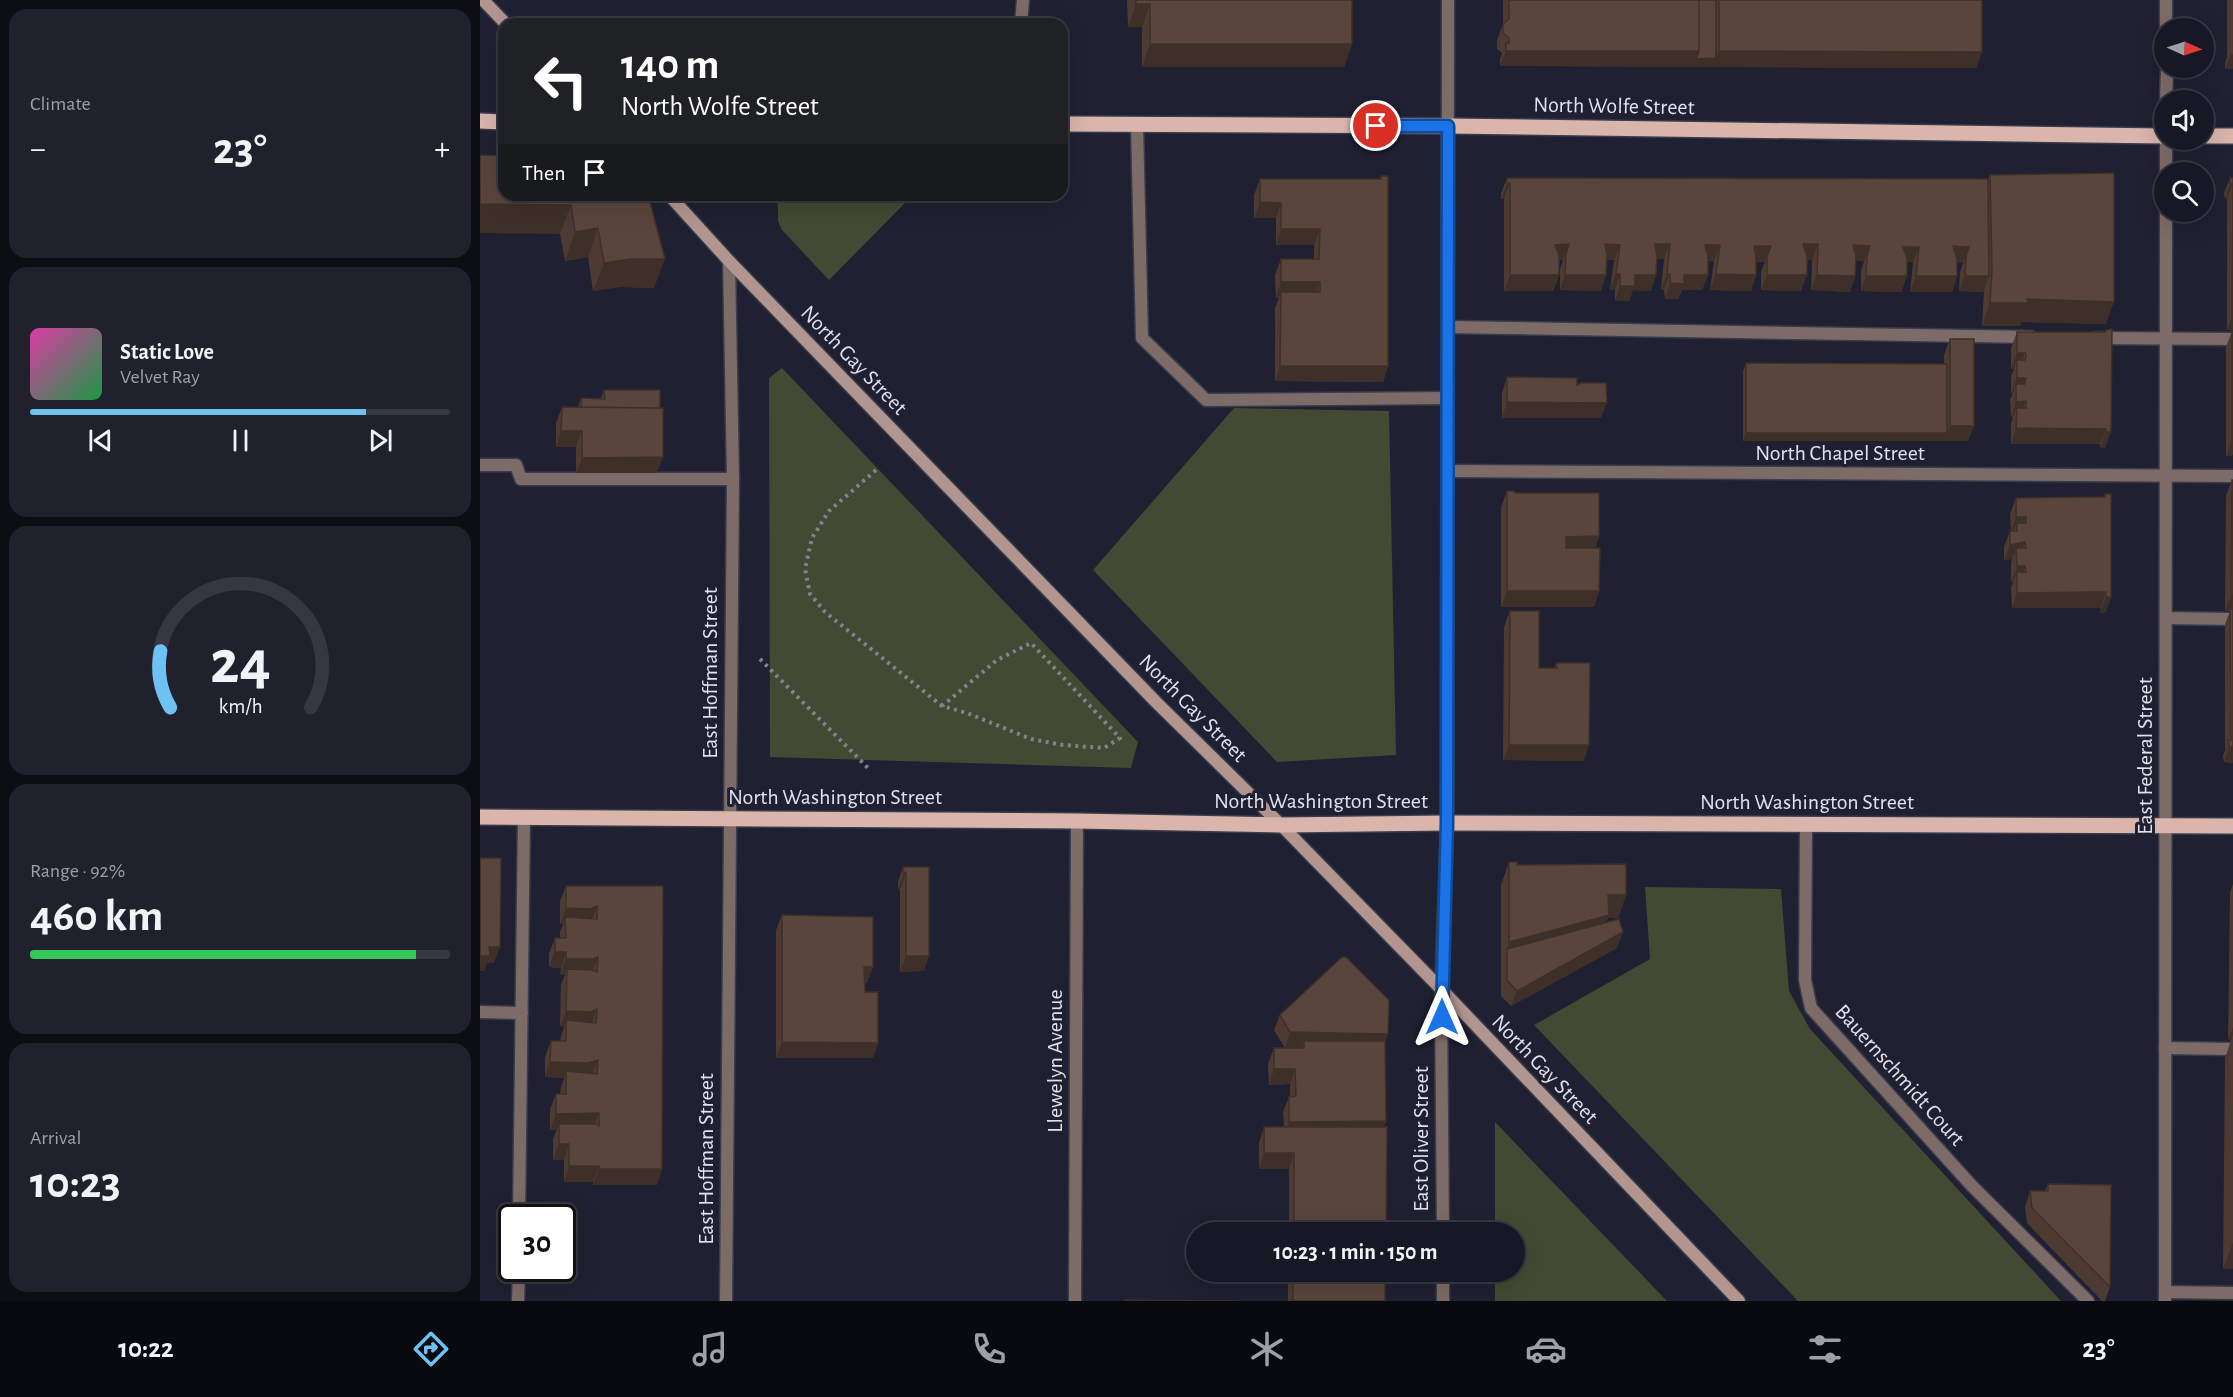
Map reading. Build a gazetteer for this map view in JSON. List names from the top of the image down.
{
  "streets": {
    "main road": ["North Wolfe Street", "North Gay Street", "North Washington Street"],
    "street": [
      "North Chapel Street",
      "East Hoffman Street",
      "East Federal Street",
      "Llewelyn Avenue",
      "Bauernschmidt Court",
      "East Oliver Street"
    ]
  },
  "crossings": [
    ["North Wolfe Street", "East Oliver Street"],
    ["North Gay Street", "East Hoffman Street"],
    ["North Gay Street", "North Washington Street"],
    ["North Gay Street", "East Oliver Street"],
    ["North Chapel Street", "East Federal Street"],
    ["North Chapel Street", "East Oliver Street"],
    ["East Hoffman Street", "North Washington Street"],
    ["East Federal Street", "North Washington Street"],
    ["North Washington Street", "Llewelyn Avenue"],
    ["North Washington Street", "Bauernschmidt Court"],
    ["North Washington Street", "East Oliver Street"]
  ],
  "north": "right",
  "page": {
    "tile": [
      "Climate",
      ["Range · 92%", "460 km"],
      ["Arrival", "10:23"]
    ],
    "turn": ["140 m", "North Wolfe Street"],
    "heat": ["−", "23°", "+"],
    "then": "Then",
    "song": ["Static Love", "Velvet Ray"],
    "limit": "30",
    "trip": "10:23 · 1 min · 150 m",
    "tabs": ["10:22", "23°"],
    "gauge": ["24", "km/h"]
  }
}
